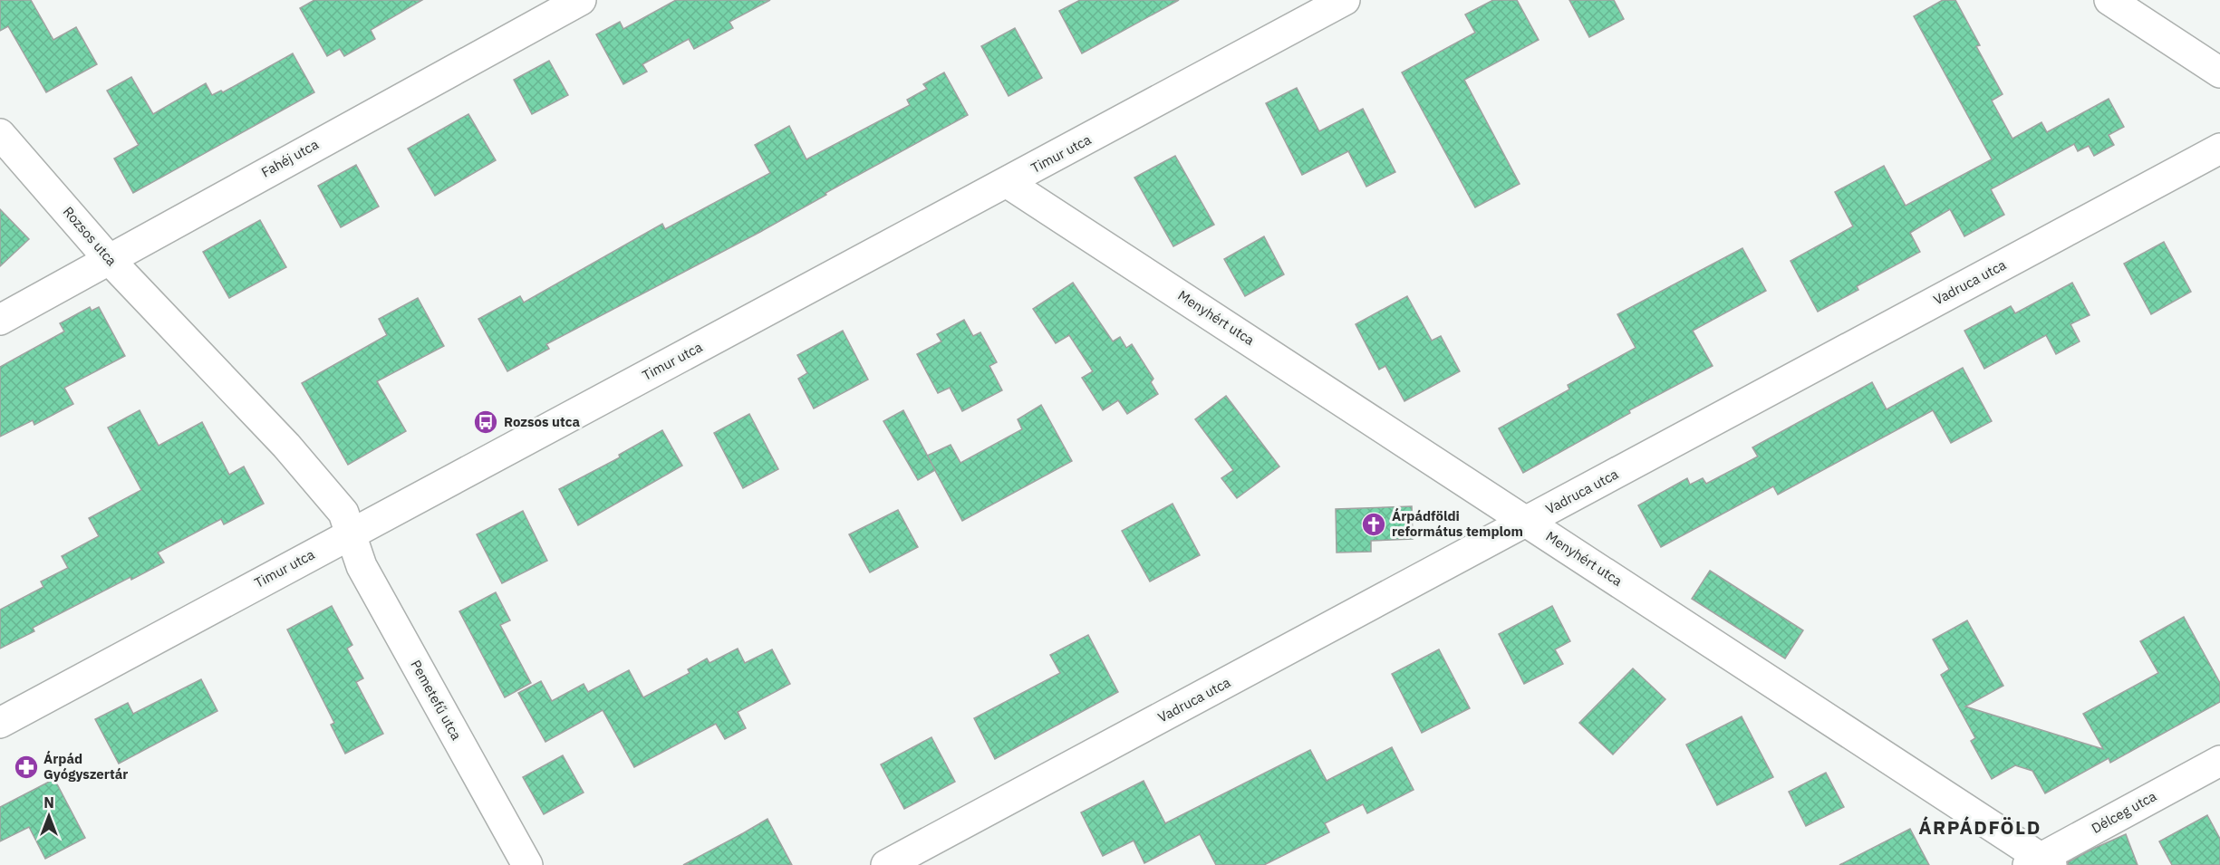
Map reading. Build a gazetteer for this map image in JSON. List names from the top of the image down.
{
  "streets": {
    "street": [
      "Timur utca",
      "Fahéj utca",
      "Rozsos utca",
      "Vadruca utca",
      "Menyhért utca",
      "Pemetefű utca",
      "Délceg utca"
    ]
  },
  "crossings": [
    ["Timur utca", "Rozsos utca"],
    ["Timur utca", "Menyhért utca"],
    ["Timur utca", "Pemetefű utca"],
    ["Fahéj utca", "Rozsos utca"],
    ["Rozsos utca", "Pemetefű utca"],
    ["Vadruca utca", "Menyhért utca"],
    ["Menyhért utca", "Délceg utca"]
  ],
  "districts": ["ÁRPÁDFÖLD"],
  "places": {
    "bus stop": ["Rozsos utca"],
    "church": ["Árpádföldi református templom"],
    "pharmacy": ["Árpád Gyógyszertár"]
  },
  "north": "top"
}
